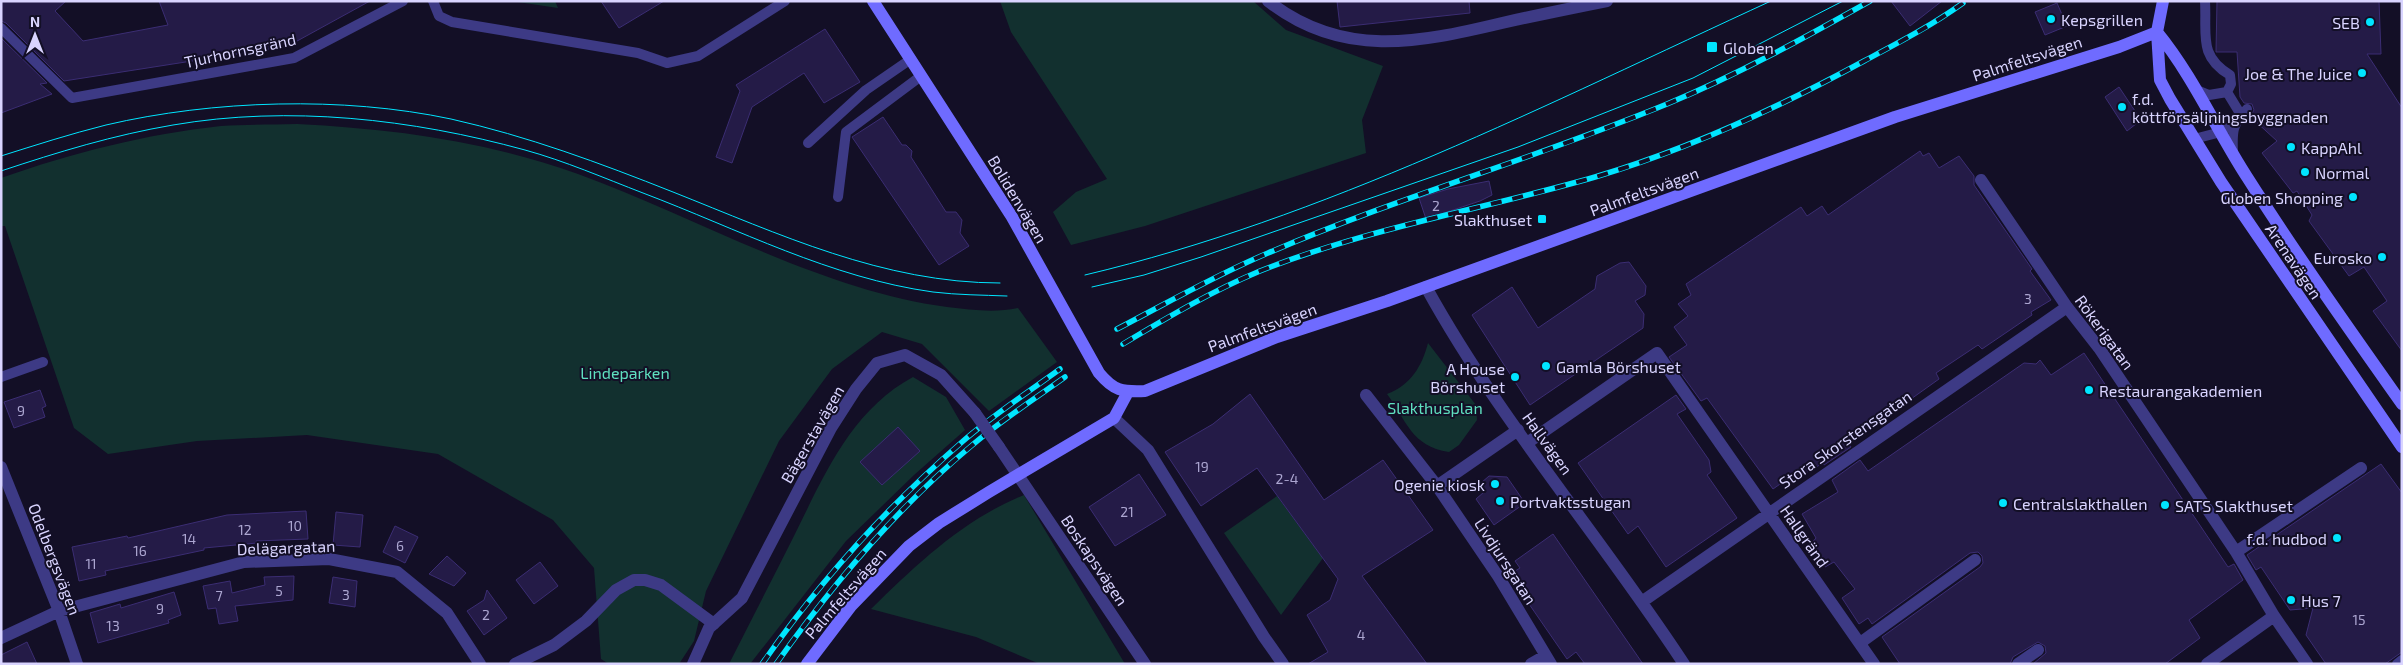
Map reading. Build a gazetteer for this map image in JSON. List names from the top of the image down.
{
  "streets": {
    "main road": ["Palmfeltsvägen", "Bolidenvägen", "Arenavägen"],
    "street": [
      "Rökerigatan",
      "Bägerstavägen",
      "Stora Skorstensgatan",
      "Hallvägen",
      "Hallgränd",
      "Delägargatan",
      "Odelbergsvägen",
      "Boskapsvägen",
      "Livdjursgatan"
    ],
    "lane": ["Tjurhornsgränd"]
  },
  "crossings": [
    ["Palmfeltsvägen", "Bolidenvägen"],
    ["Palmfeltsvägen", "Arenavägen"],
    ["Palmfeltsvägen", "Bägerstavägen"],
    ["Palmfeltsvägen", "Hallvägen"],
    ["Palmfeltsvägen", "Boskapsvägen"],
    ["Rökerigatan", "Stora Skorstensgatan"],
    ["Bägerstavägen", "Boskapsvägen"],
    ["Stora Skorstensgatan", "Hallvägen"],
    ["Stora Skorstensgatan", "Hallgränd"],
    ["Hallvägen", "Hallgränd"],
    ["Delägargatan", "Odelbergsvägen"]
  ],
  "parks": ["Lindeparken", "Slakthusplan"],
  "places": {
    "other": [
      "Kepsgrillen",
      "SEB",
      "Joe & The Juice",
      "f.d. köttförsäljningsbyggnaden",
      "KappAhl",
      "Normal",
      "Globen Shopping",
      "Eurosko",
      "Gamla Börshuset",
      "A House Börshuset",
      "Restaurangakademien",
      "Ogenie kiosk",
      "Portvaktsstugan",
      "Centralslakthallen",
      "SATS Slakthuset",
      "f.d. hudbod",
      "Hus 7"
    ],
    "transit": ["Globen", "Slakthuset"]
  },
  "house_numbers": [
    "2",
    "3",
    "9",
    "19",
    "2-4",
    "21",
    "10",
    "12",
    "14",
    "6",
    "16",
    "11",
    "5",
    "3",
    "7",
    "9",
    "2",
    "15",
    "13",
    "4"
  ],
  "north": "top"
}
